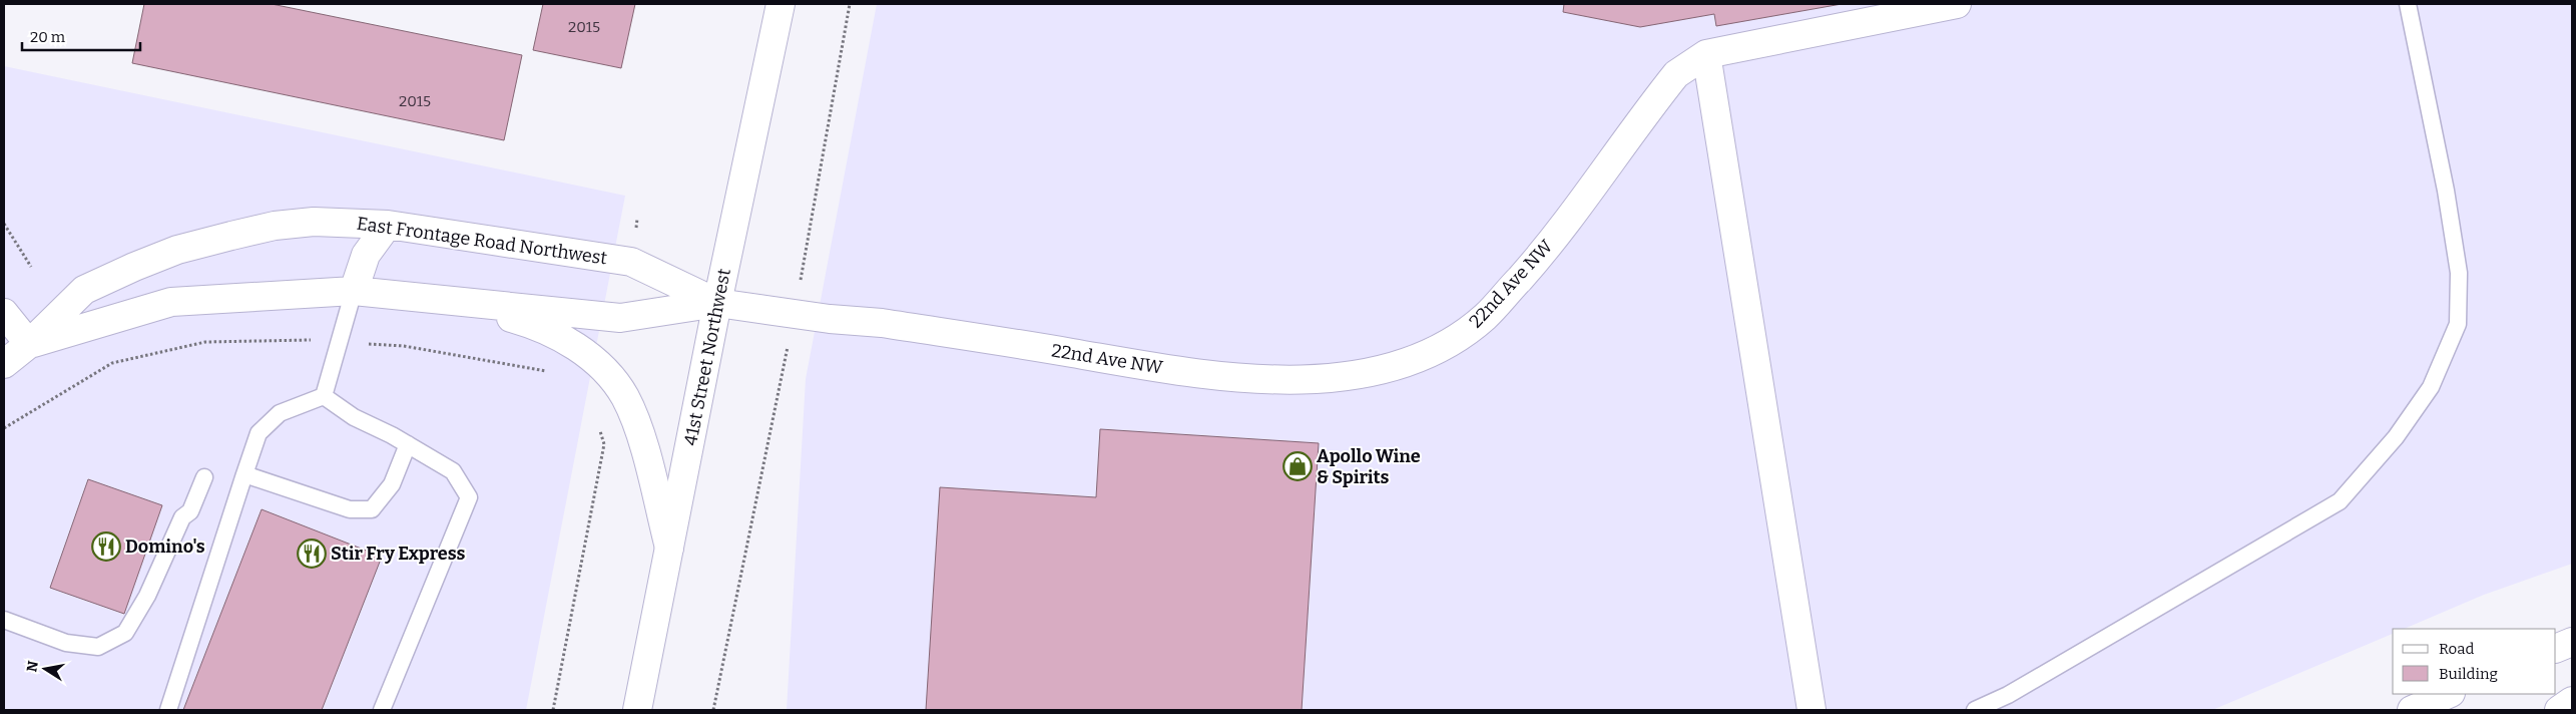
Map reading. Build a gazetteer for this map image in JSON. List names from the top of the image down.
{
  "streets": {
    "main road": ["East Frontage Road Northwest", "22nd Ave NW", "41st Street Northwest"]
  },
  "crossings": [
    ["East Frontage Road Northwest", "22nd Ave NW"],
    ["East Frontage Road Northwest", "41st Street Northwest"],
    ["22nd Ave NW", "41st Street Northwest"]
  ],
  "places": {
    "shop": ["Apollo Wine & Spirits"],
    "restaurant": ["Domino's", "Stir Fry Express"]
  },
  "house_numbers": ["2015", "2015"],
  "legend": ["Road", "Building"],
  "scale_bar": "20 m",
  "north": "left"
}
